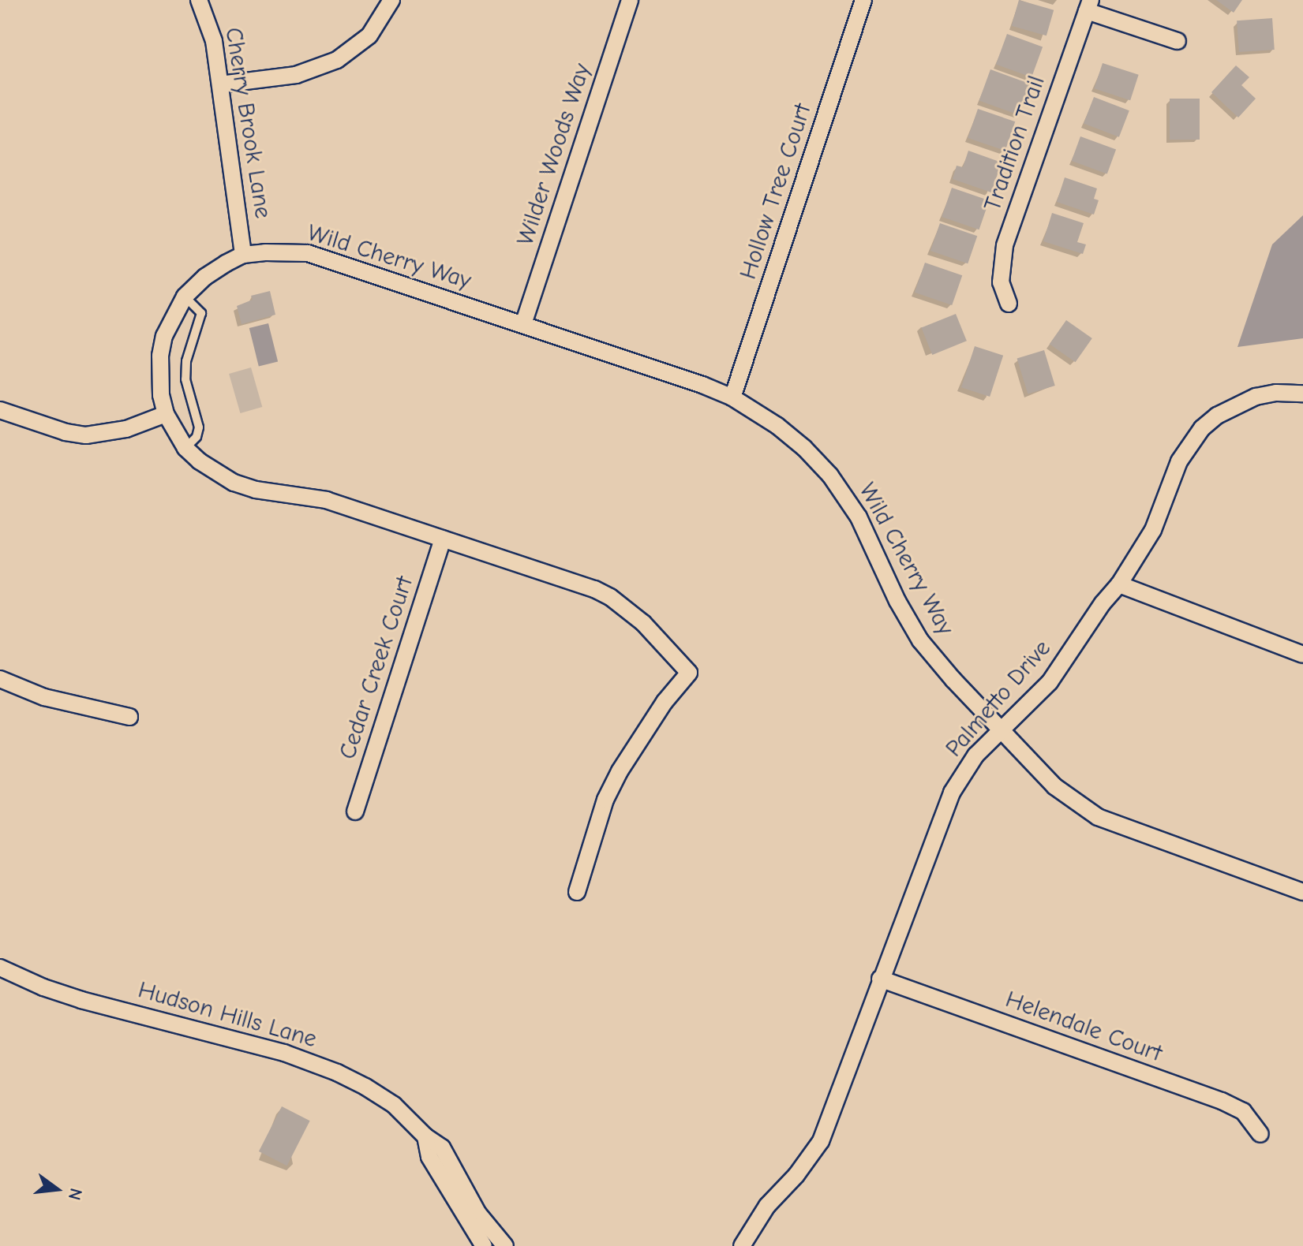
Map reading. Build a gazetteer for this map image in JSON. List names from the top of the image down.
{
  "streets": {
    "street": [
      "Cherry Brook Lane",
      "Tradition Trail",
      "Wilder Woods Way",
      "Hollow Tree Court",
      "Wild Cherry Way",
      "Cedar Creek Court",
      "Palmetto Drive",
      "Hudson Hills Lane",
      "Helendale Court"
    ]
  },
  "crossings": [
    ["Cherry Brook Lane", "Wild Cherry Way"],
    ["Wilder Woods Way", "Wild Cherry Way"],
    ["Hollow Tree Court", "Wild Cherry Way"],
    ["Wild Cherry Way", "Cedar Creek Court"],
    ["Wild Cherry Way", "Palmetto Drive"],
    ["Palmetto Drive", "Helendale Court"]
  ],
  "north": "right"
}
